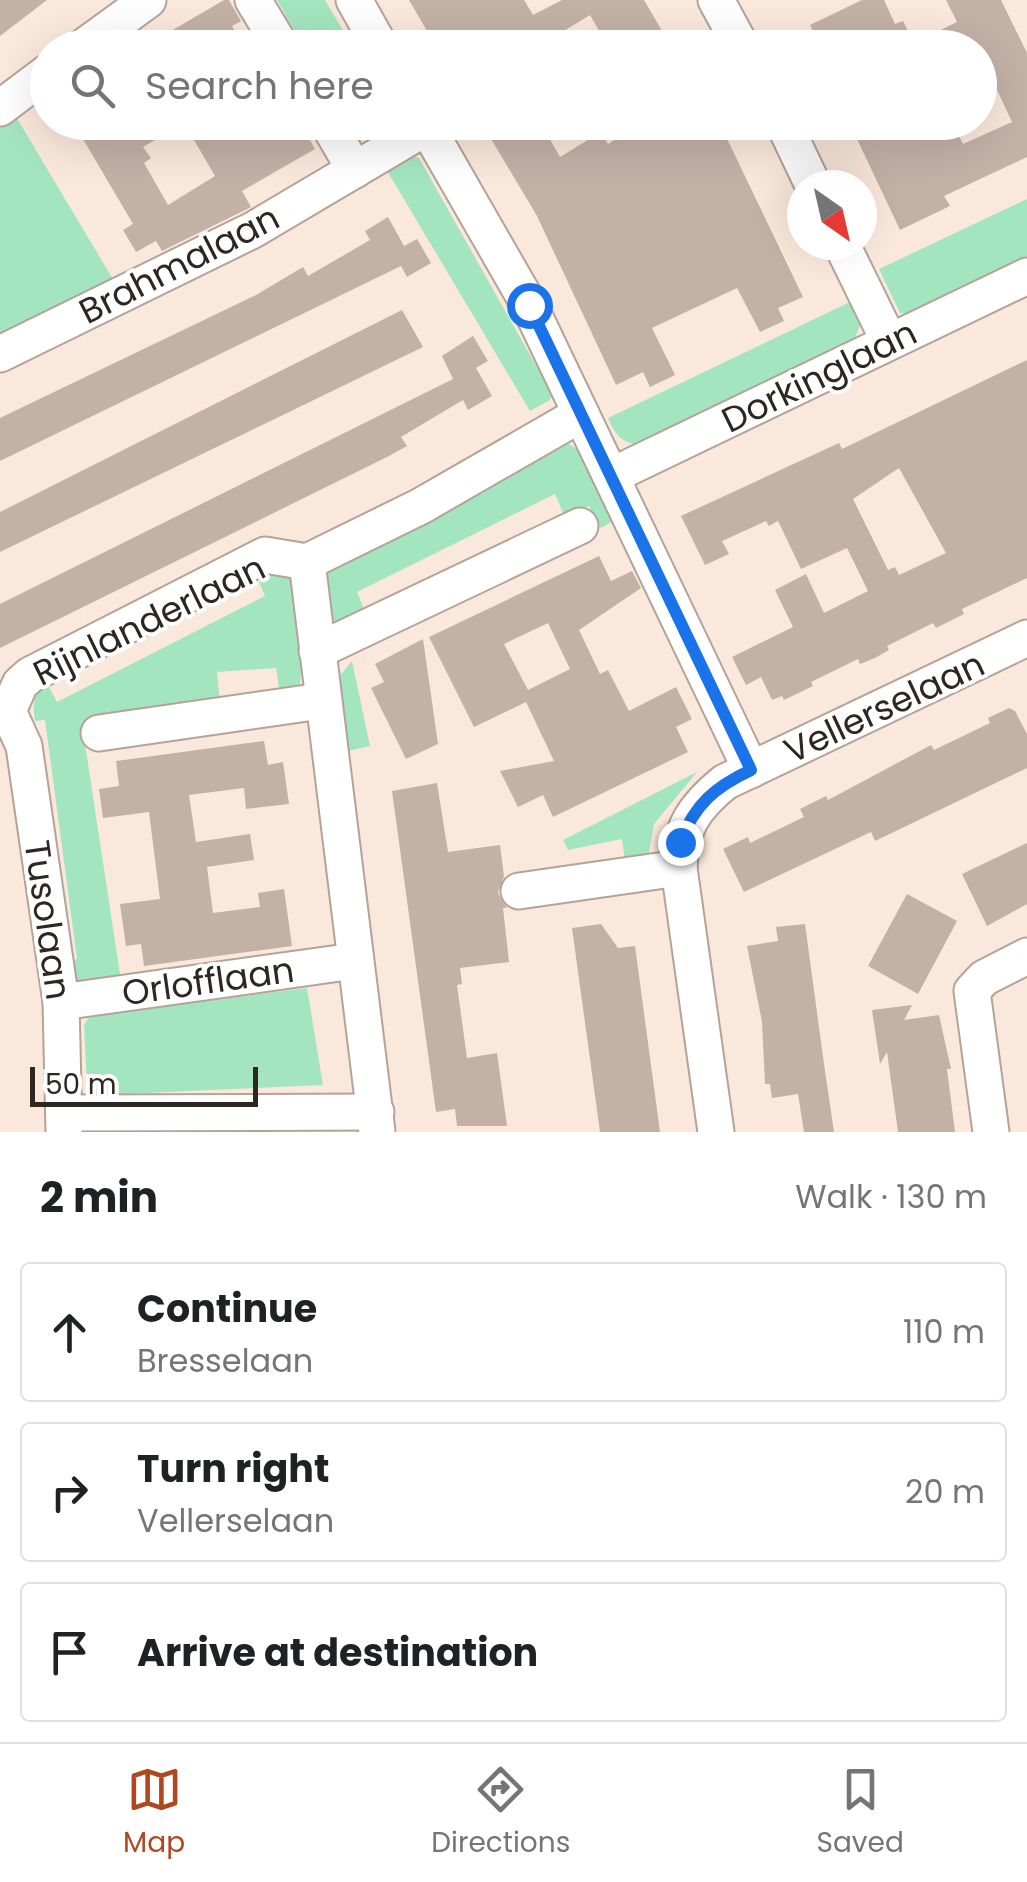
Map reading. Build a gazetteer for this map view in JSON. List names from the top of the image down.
{
  "streets": {
    "street": [
      "Brahmalaan",
      "Dorkinglaan",
      "Rijnlanderlaan",
      "Vellerselaan",
      "Tusolaan",
      "Orlofflaan"
    ]
  },
  "crossings": [
    ["Rijnlanderlaan", "Tusolaan"],
    ["Tusolaan", "Orlofflaan"]
  ],
  "scale_bar": "50 m",
  "north": "bottom right",
  "page": {
    "search": "Search here",
    "scale": "50 m",
    "heading": ["2 min", "Walk · 130 m"],
    "list": [
      ["Continue", "Bresselaan", "110 m"],
      ["Turn right", "Vellerselaan", "20 m"],
      "Arrive at destination"
    ],
    "nav": ["Map", "Directions", "Saved"]
  }
}
